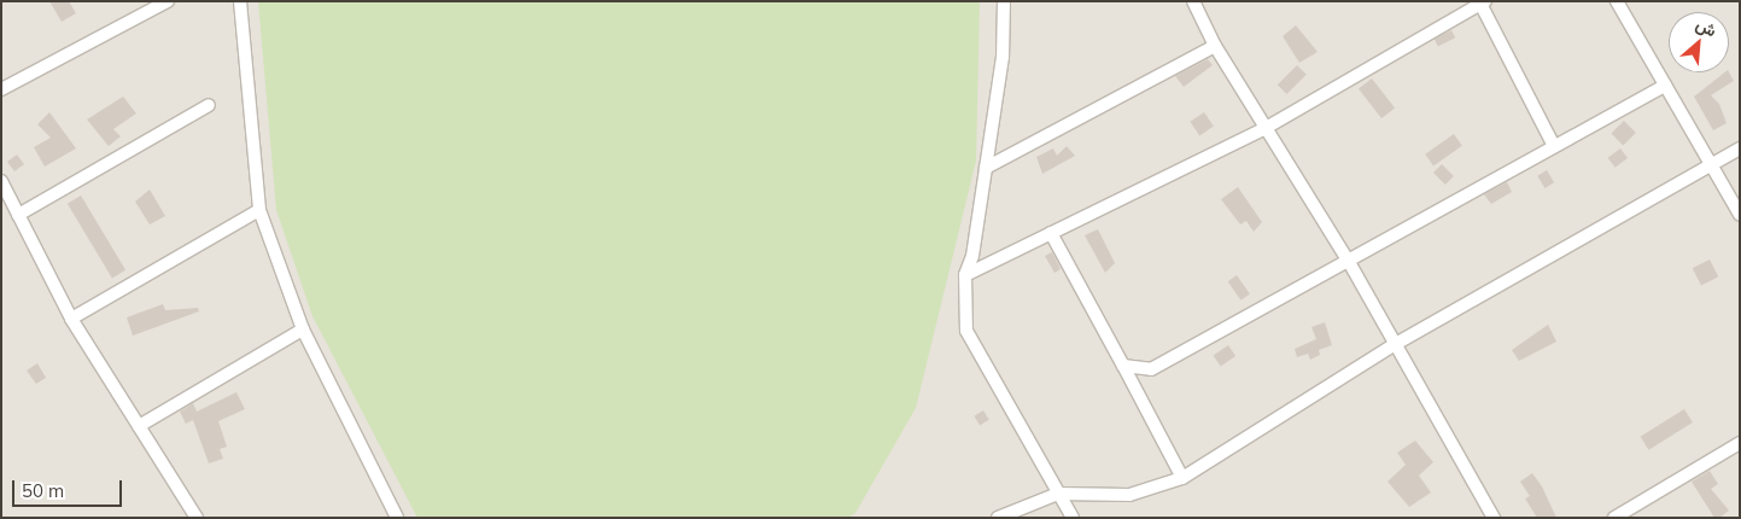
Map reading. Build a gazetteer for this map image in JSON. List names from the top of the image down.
{
  "scale_bar": "50 m",
  "north": "top right"
}
